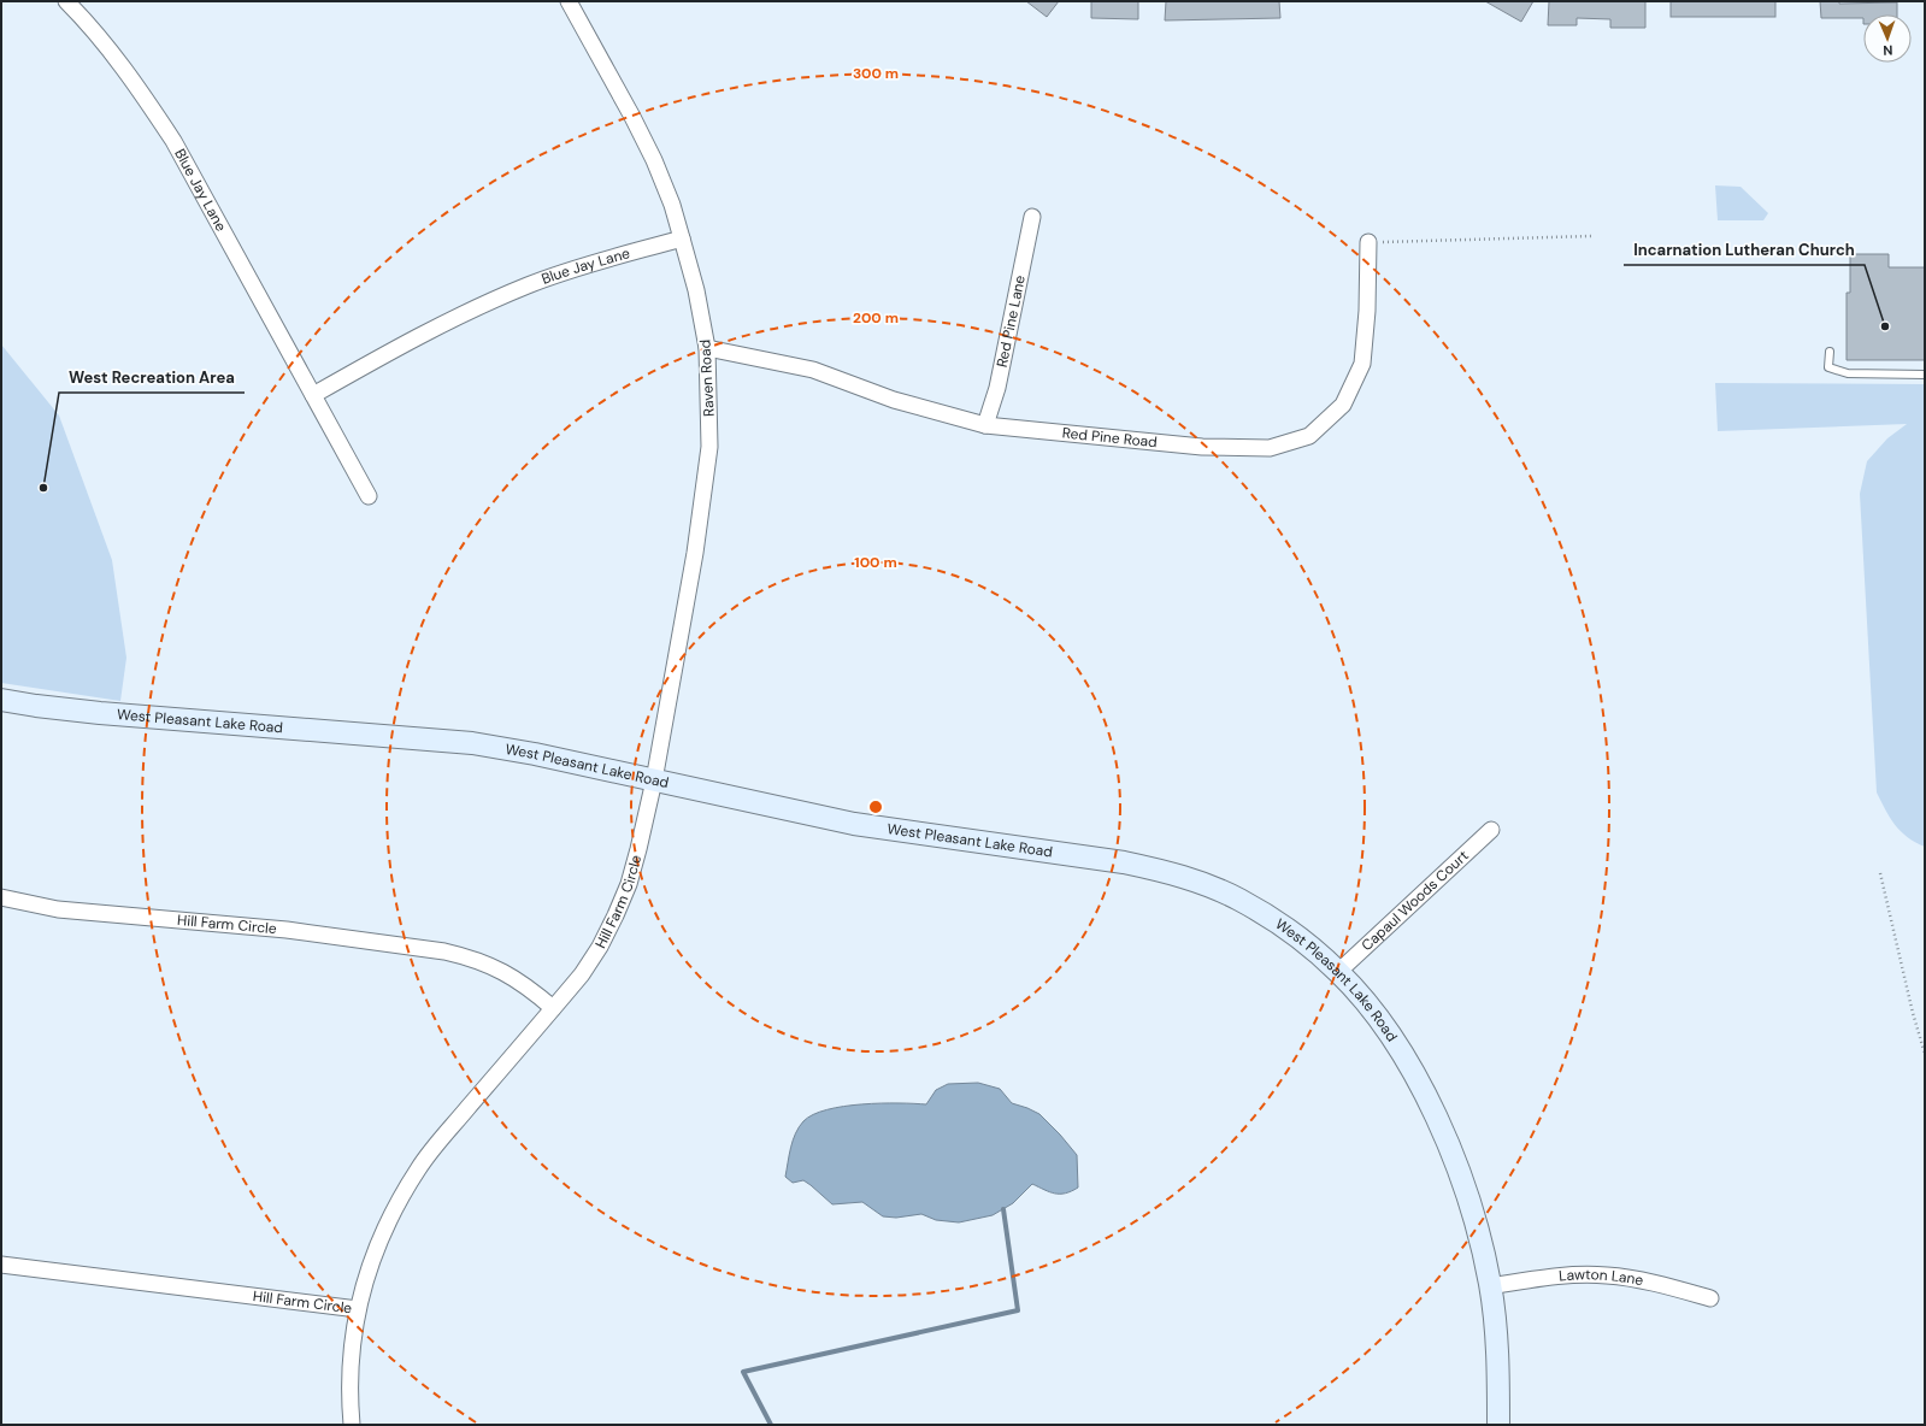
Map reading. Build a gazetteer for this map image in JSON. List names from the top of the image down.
{
  "streets": {
    "street": [
      "Blue Jay Lane",
      "Red Pine Lane",
      "Raven Road",
      "Red Pine Road",
      "West Pleasant Lake Road",
      "Hill Farm Circle",
      "Capaul Woods Court",
      "Lawton Lane"
    ]
  },
  "crossings": [
    ["Blue Jay Lane", "Raven Road"],
    ["Red Pine Lane", "Red Pine Road"],
    ["Raven Road", "Red Pine Road"],
    ["Raven Road", "West Pleasant Lake Road"],
    ["Raven Road", "Hill Farm Circle"],
    ["West Pleasant Lake Road", "Hill Farm Circle"],
    ["West Pleasant Lake Road", "Capaul Woods Court"],
    ["West Pleasant Lake Road", "Lawton Lane"]
  ],
  "places": ["Incarnation Lutheran Church", "West Recreation Area"],
  "north": "bottom",
  "rings": ["300 m", "200 m", "100 m"]
}
